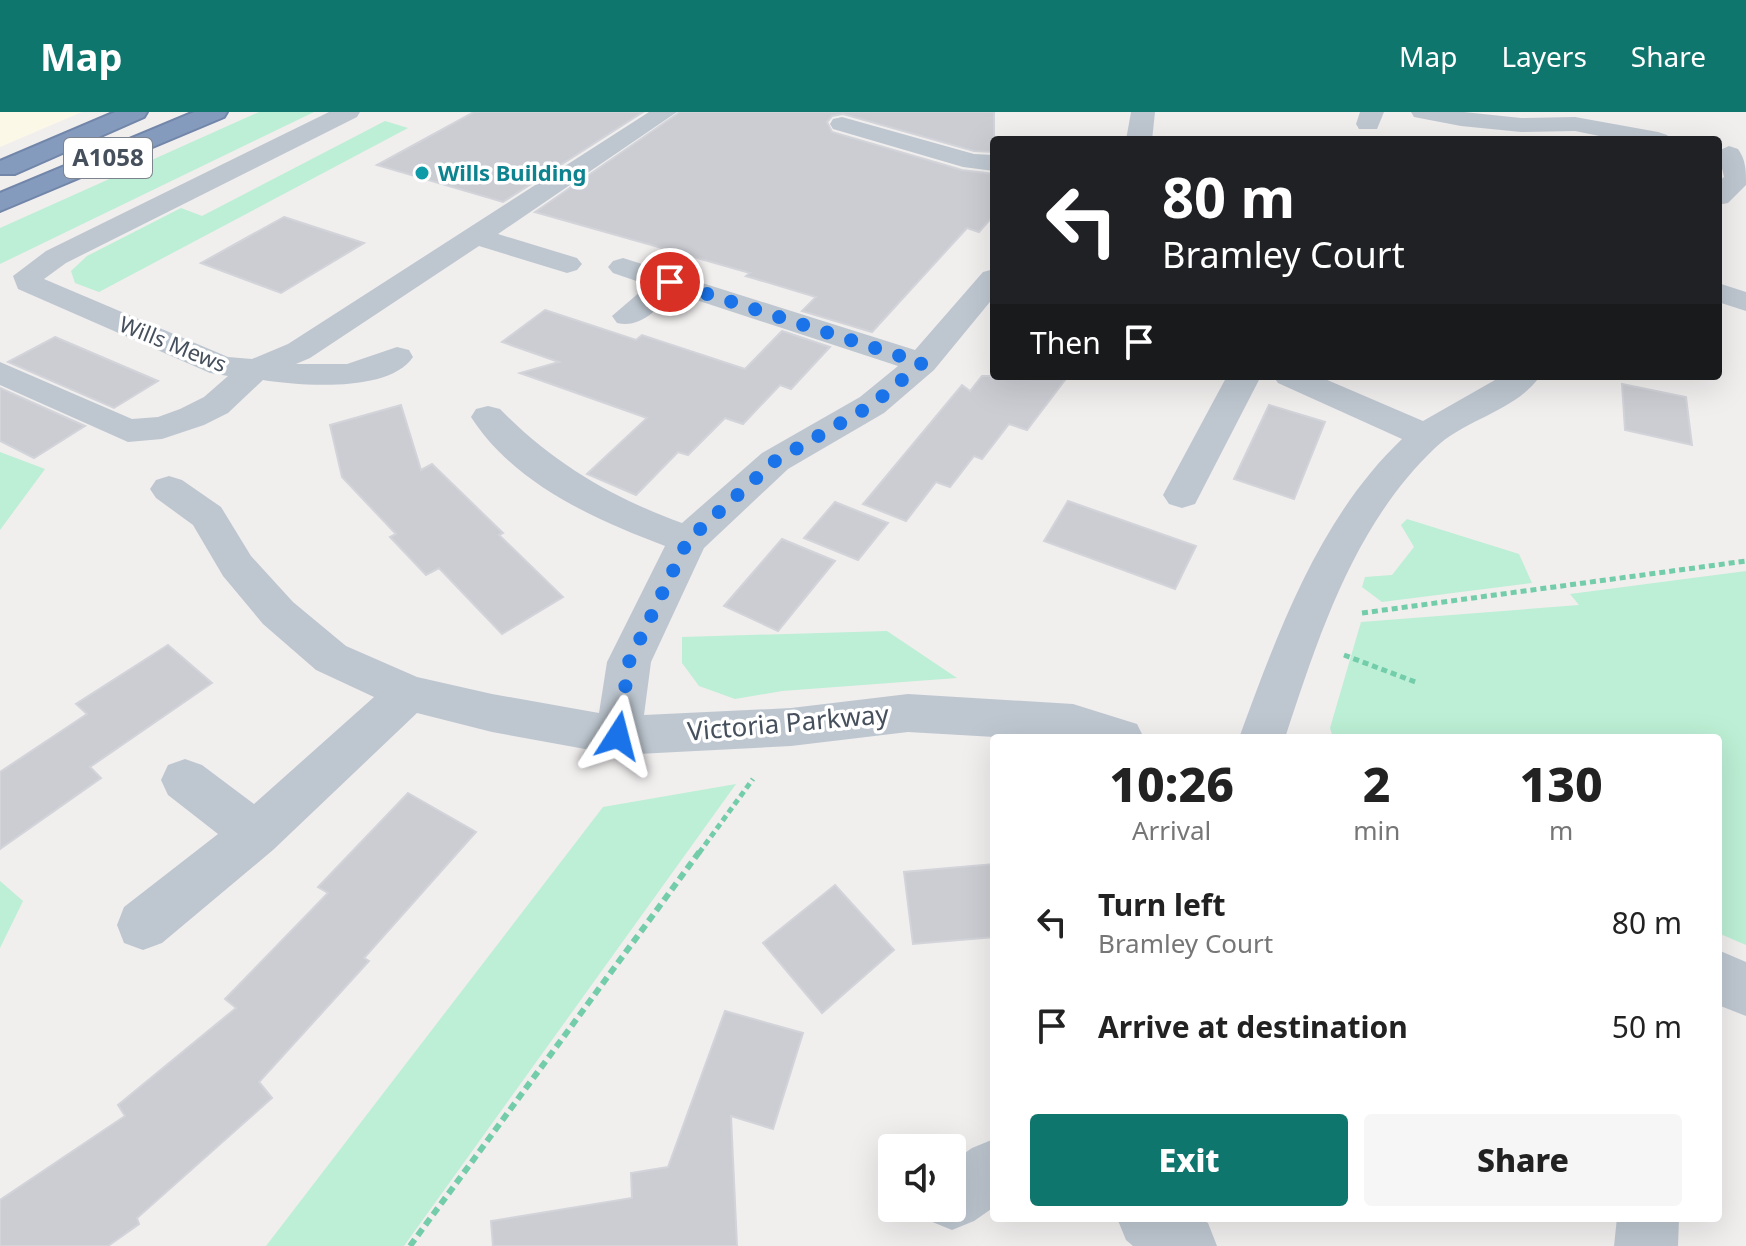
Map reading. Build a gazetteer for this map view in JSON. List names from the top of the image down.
{
  "streets": {
    "highway": ["A1058"],
    "street": ["Wills Mews", "Victoria Parkway"]
  },
  "places": ["Wills Building"],
  "page": {
    "header": "Map",
    "nav": ["Map", "Layers", "Share"],
    "turn": ["80 m", "Bramley Court"],
    "then": "Then",
    "eta": [
      "10:26",
      "Arrival",
      "2",
      "min",
      "130",
      "m"
    ],
    "list": [
      {
        "name": "Turn left",
        "note": "Bramley Court",
        "value": "80 m"
      },
      {
        "name": "Arrive at destination",
        "value": "50 m"
      }
    ],
    "buttons": ["Exit", "Share"]
  }
}
